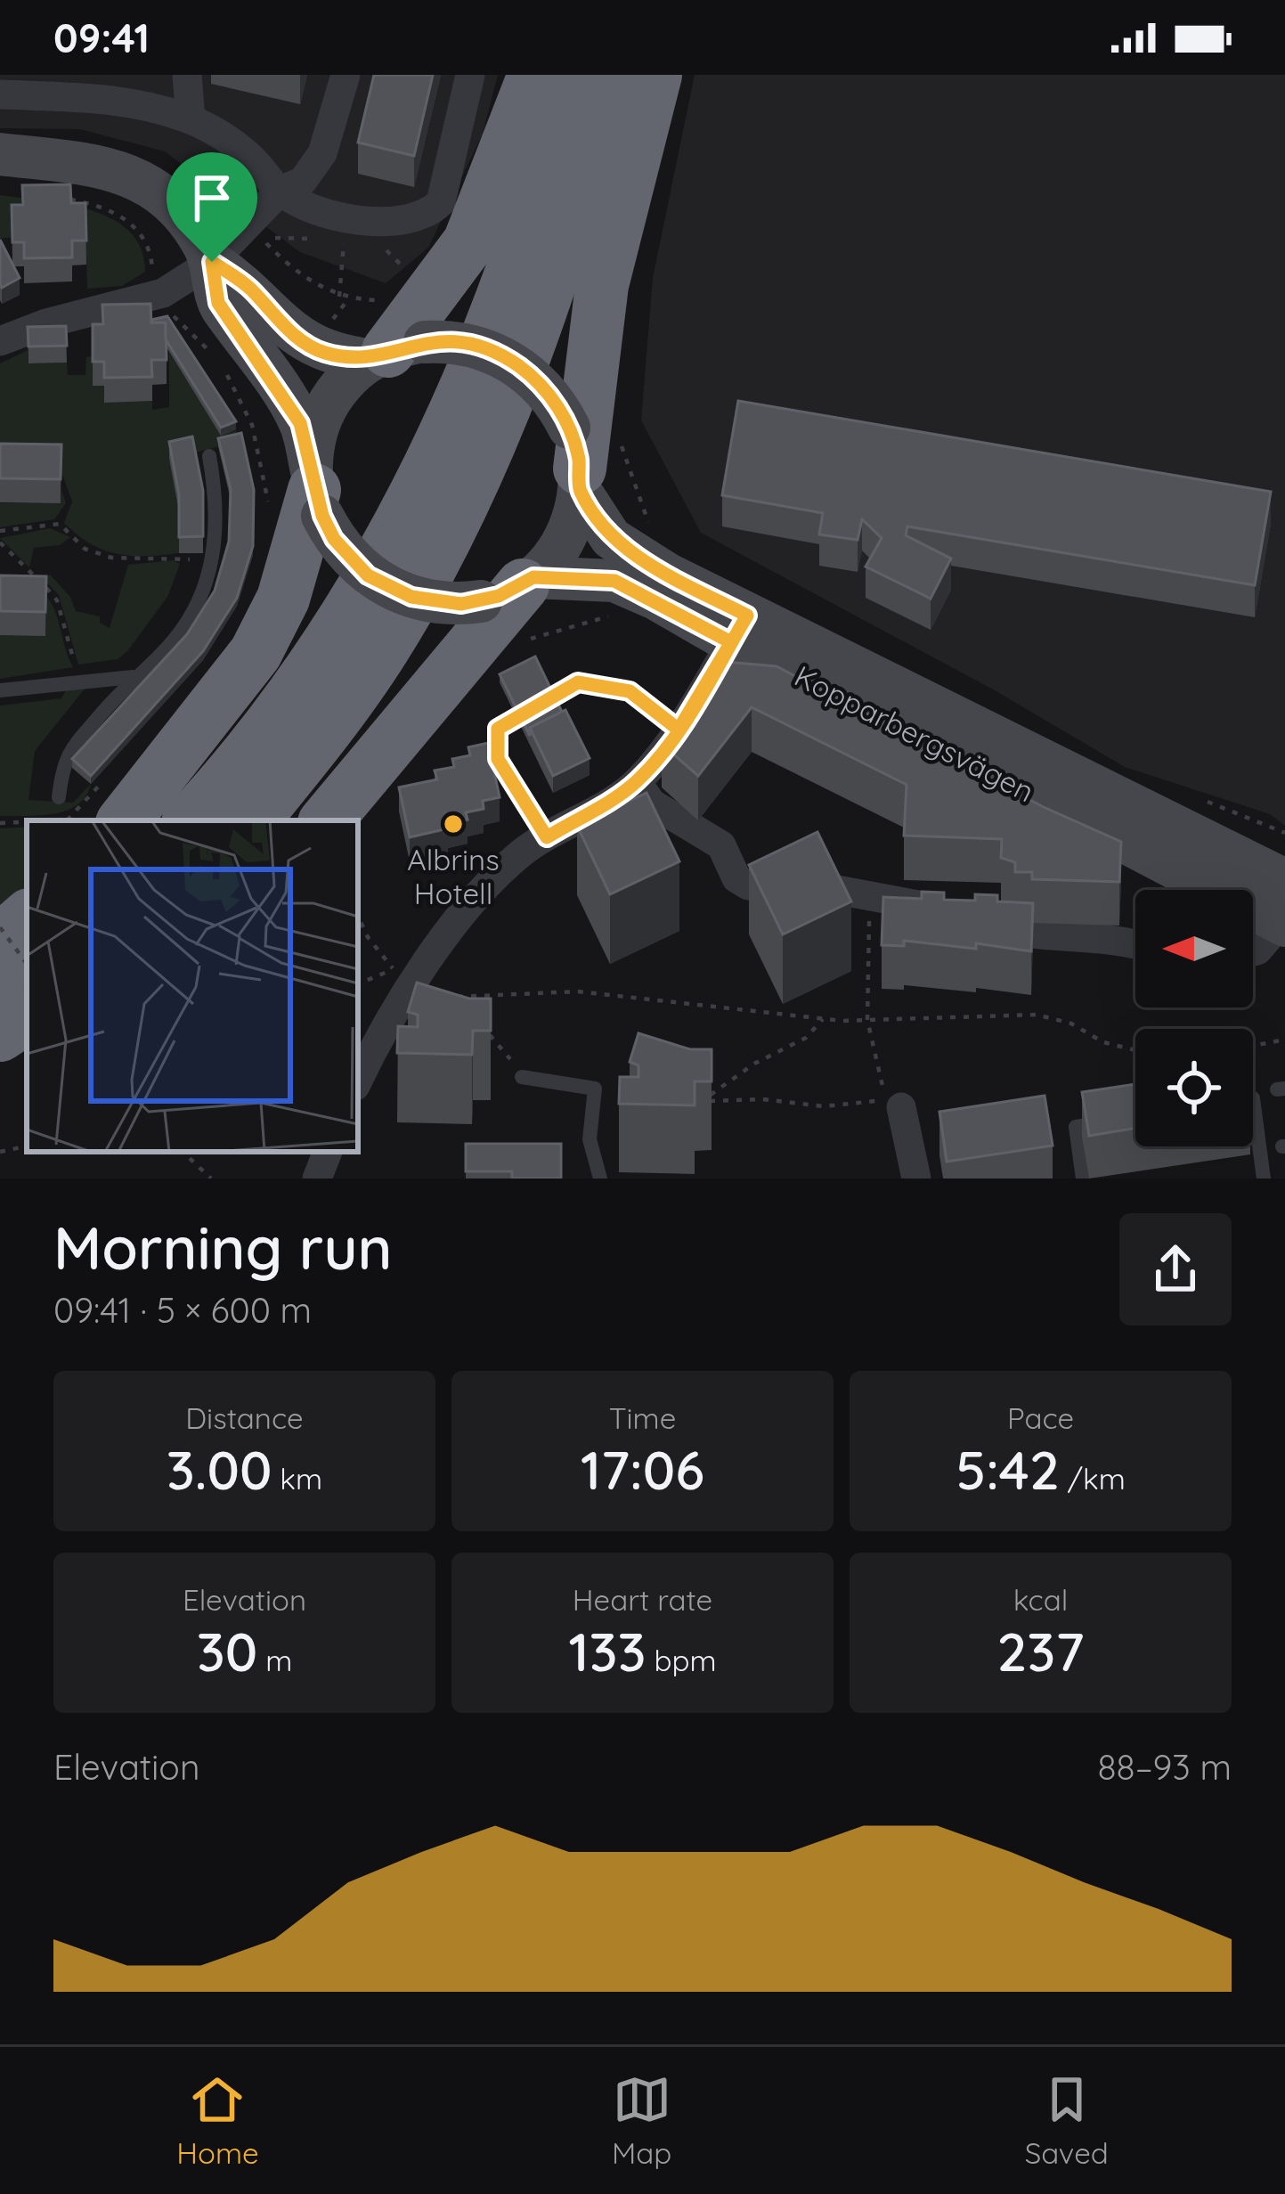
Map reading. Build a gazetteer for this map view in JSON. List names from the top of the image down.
{
  "streets": {
    "street": ["Kopparbergsvägen"]
  },
  "places": ["Albrins Hotell"],
  "north": "left",
  "page": {
    "status": "09:41",
    "heading": ["Morning run", "09:41 · 5 × 600 m"],
    "stats": [
      ["Distance", "3.00 km"],
      ["Time", "17:06"],
      ["Pace", "5:42 /km"],
      ["Elevation", "30 m"],
      ["Heart rate", "133 bpm"],
      ["kcal", "237"]
    ],
    "chart": ["Elevation", "88–93 m"],
    "tabs": ["Home", "Map", "Saved"]
  }
}
